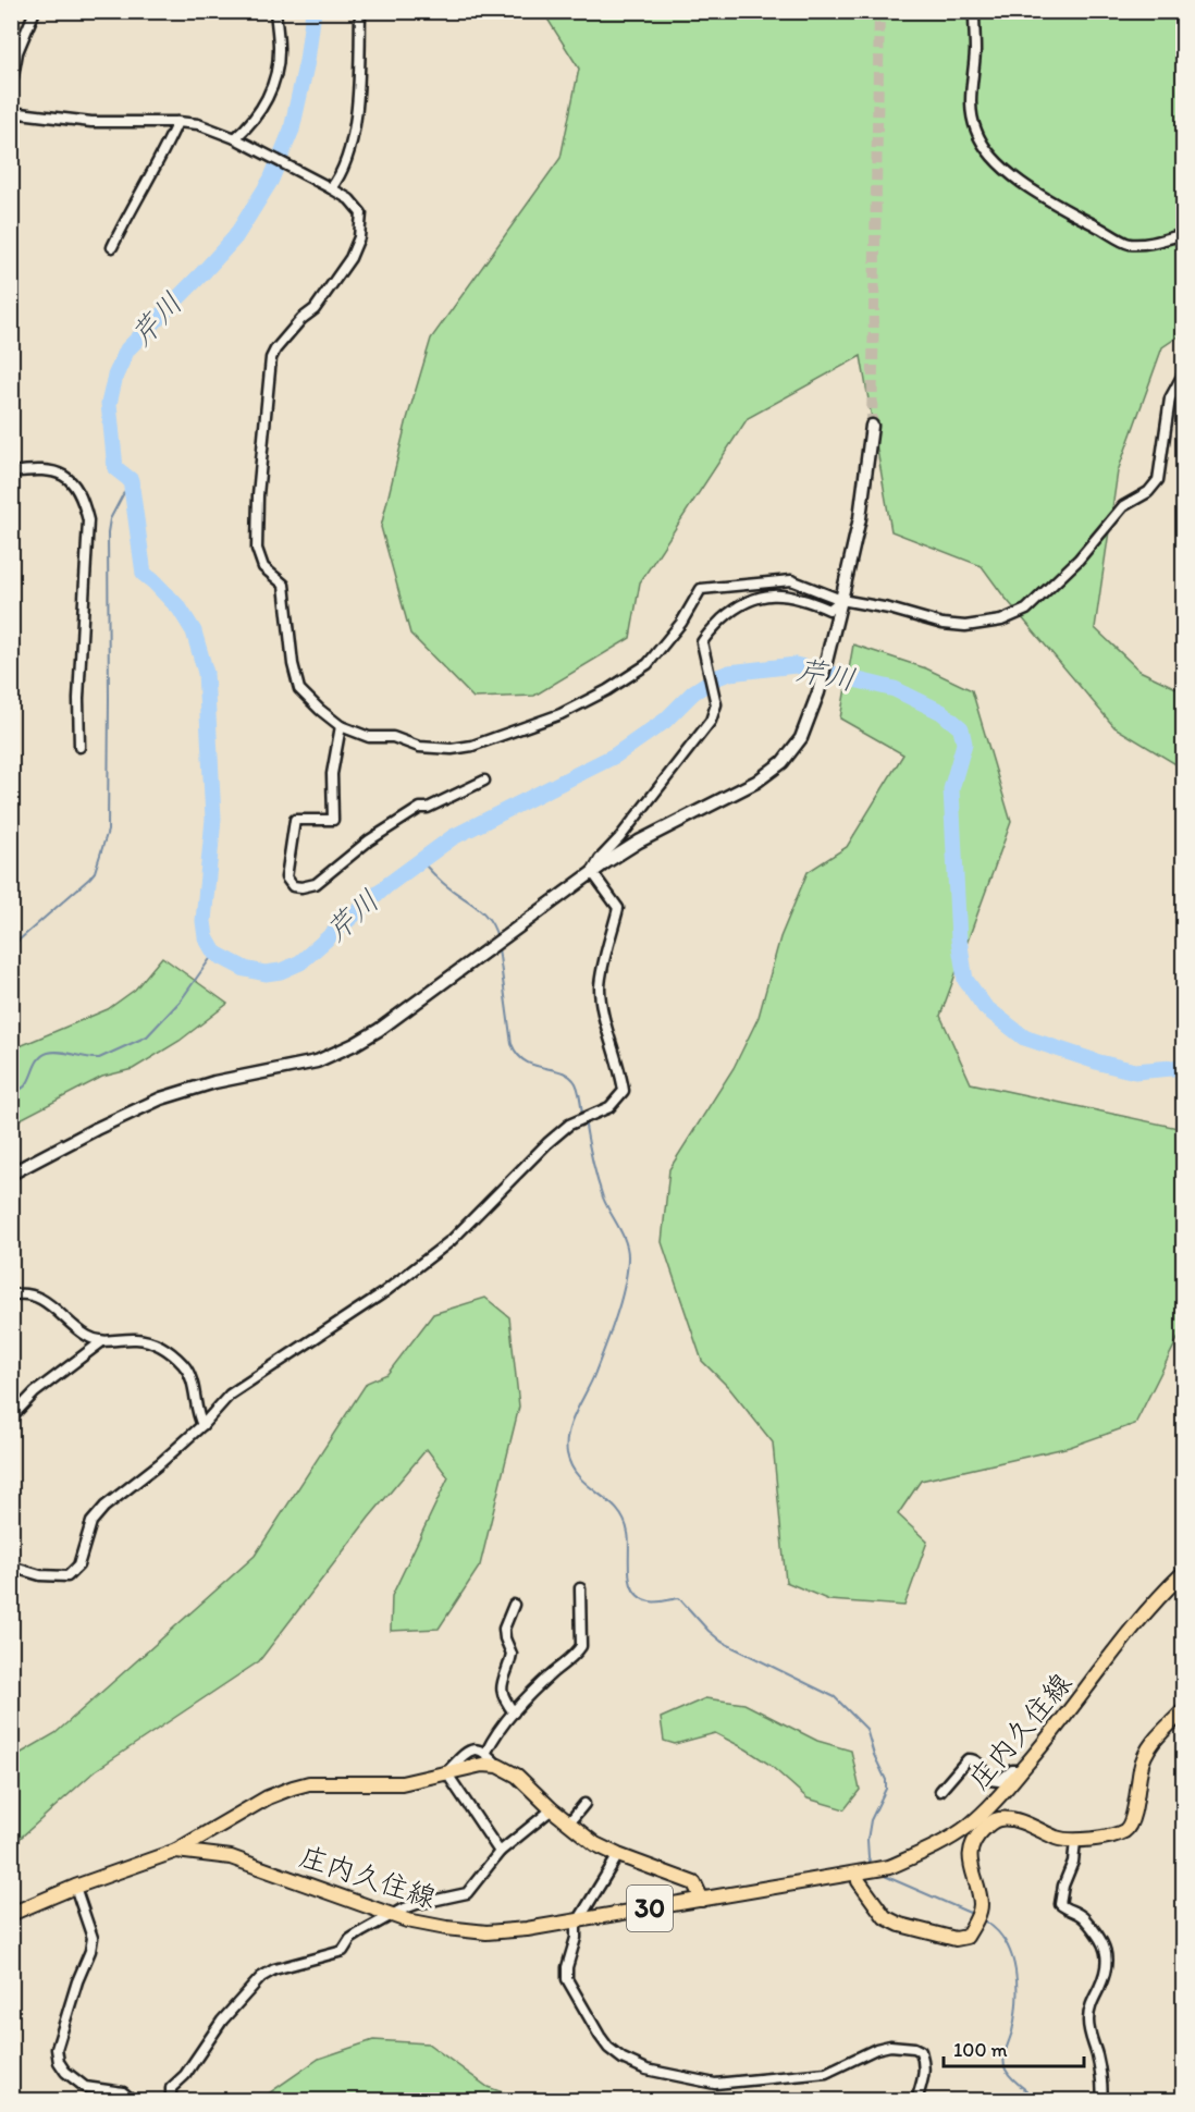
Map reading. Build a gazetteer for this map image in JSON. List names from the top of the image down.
{
  "streets": {
    "main road": ["庄内久住線", "30"]
  },
  "crossings": [
    ["庄内久住線", "30"]
  ],
  "water": ["芹川"],
  "scale_bar": "100 m"
}
